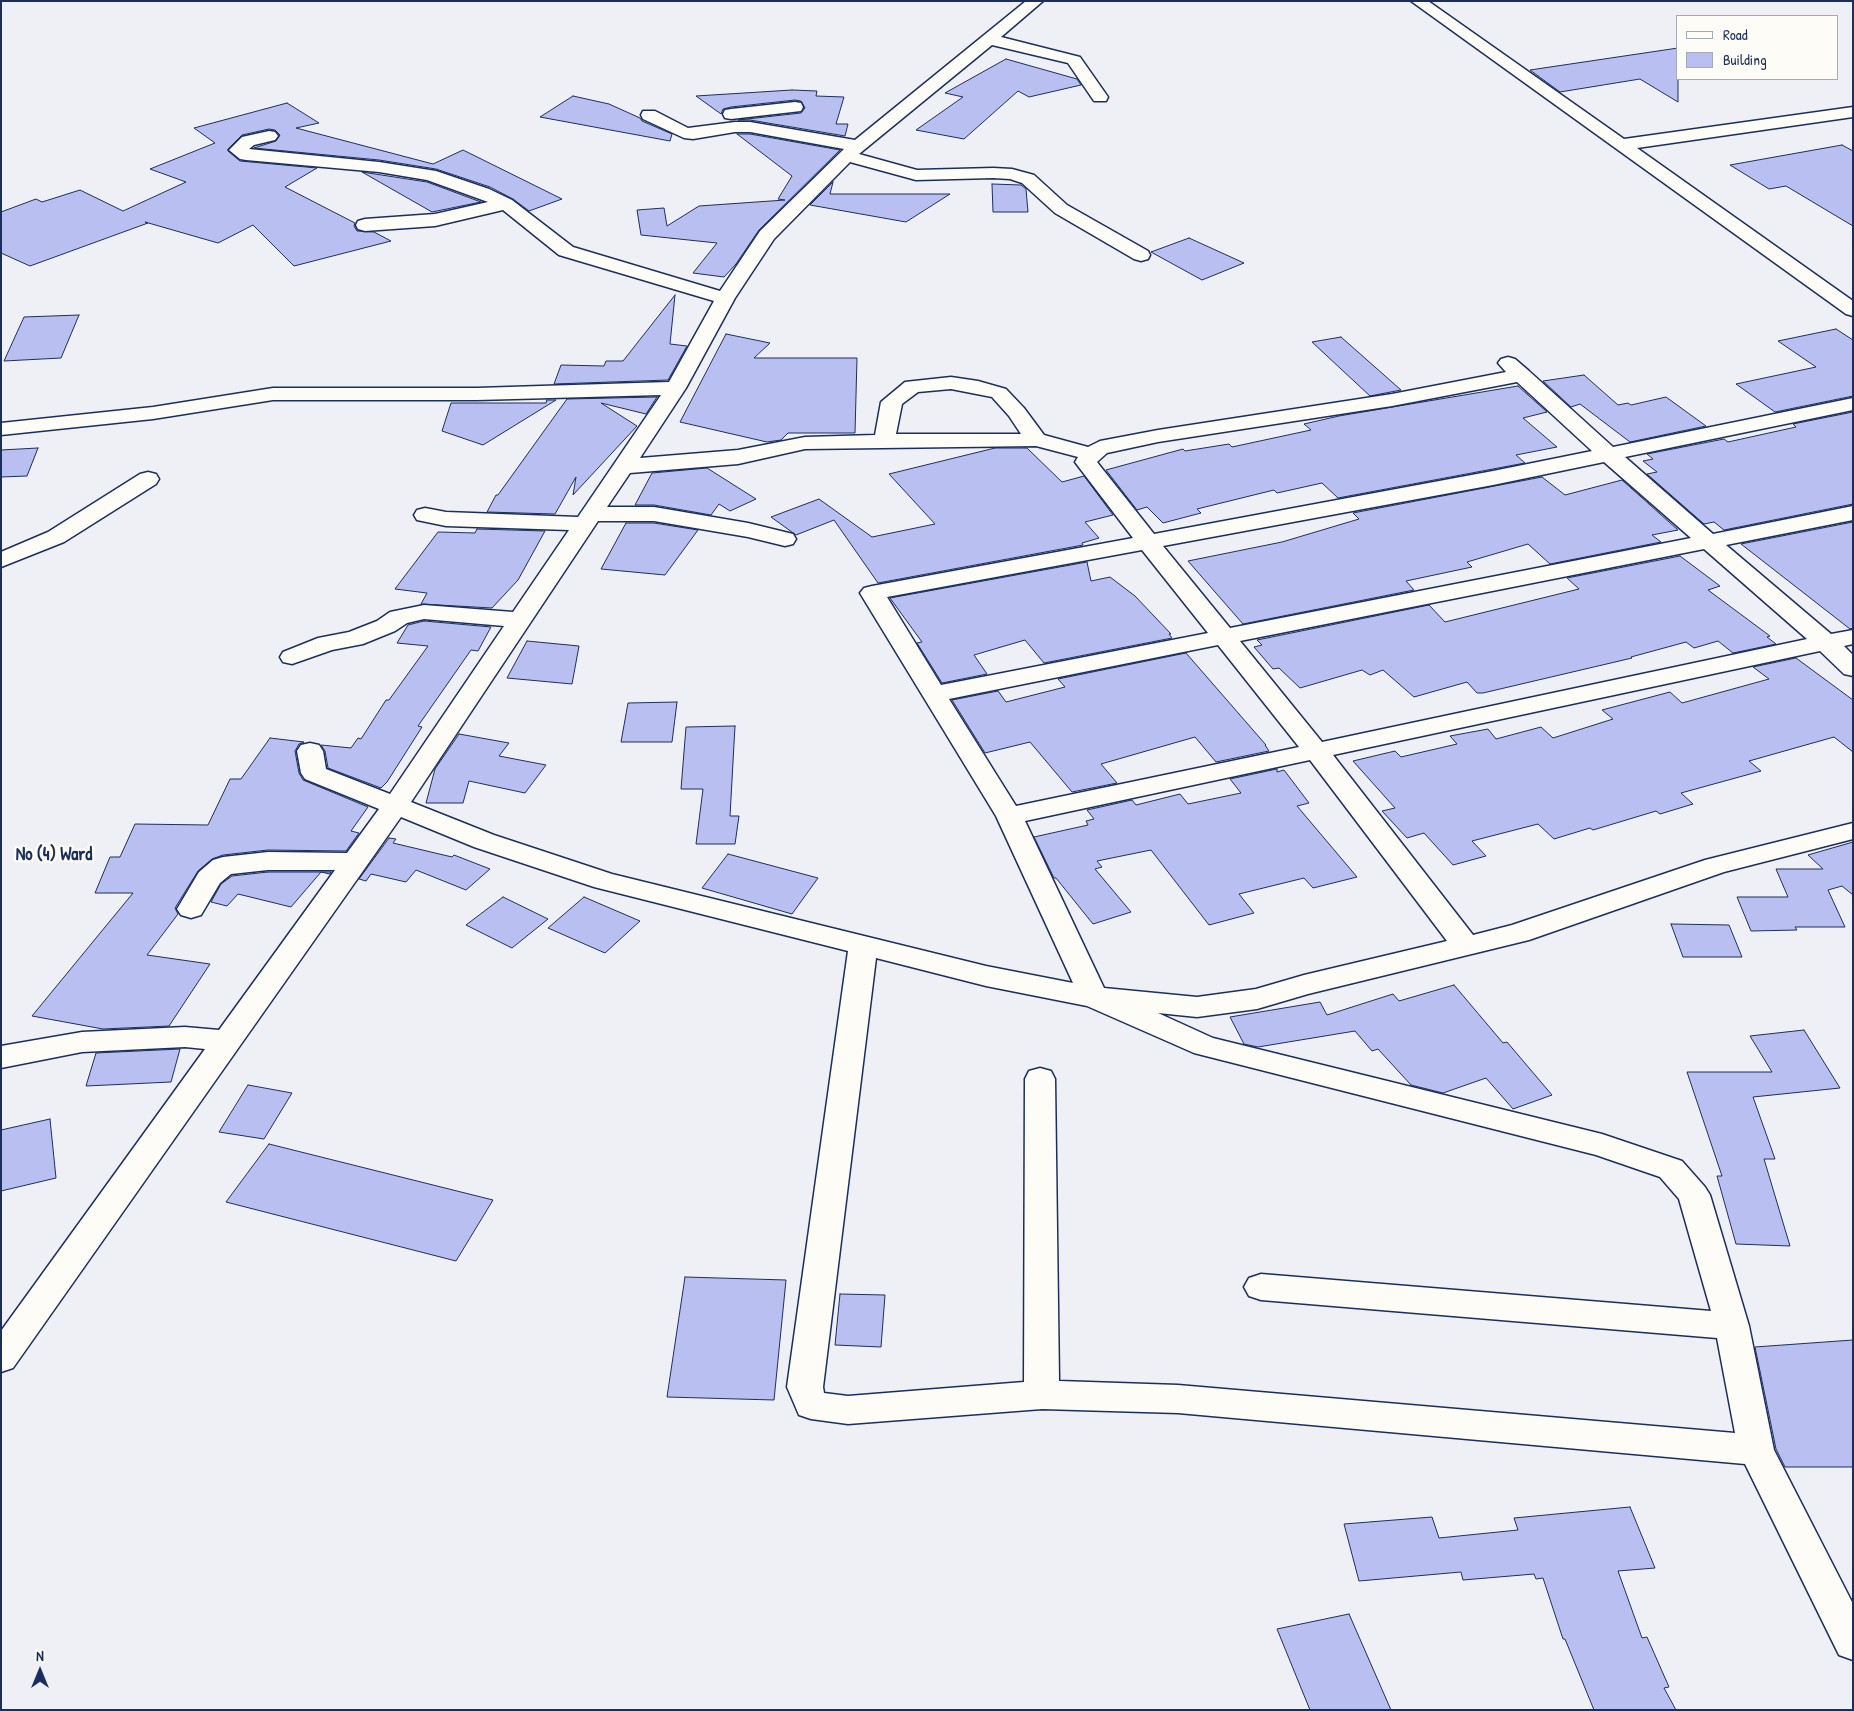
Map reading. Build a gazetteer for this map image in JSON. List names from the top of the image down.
{
  "districts": ["No (4) Ward"],
  "legend": ["Road", "Building"],
  "north": "top"
}
